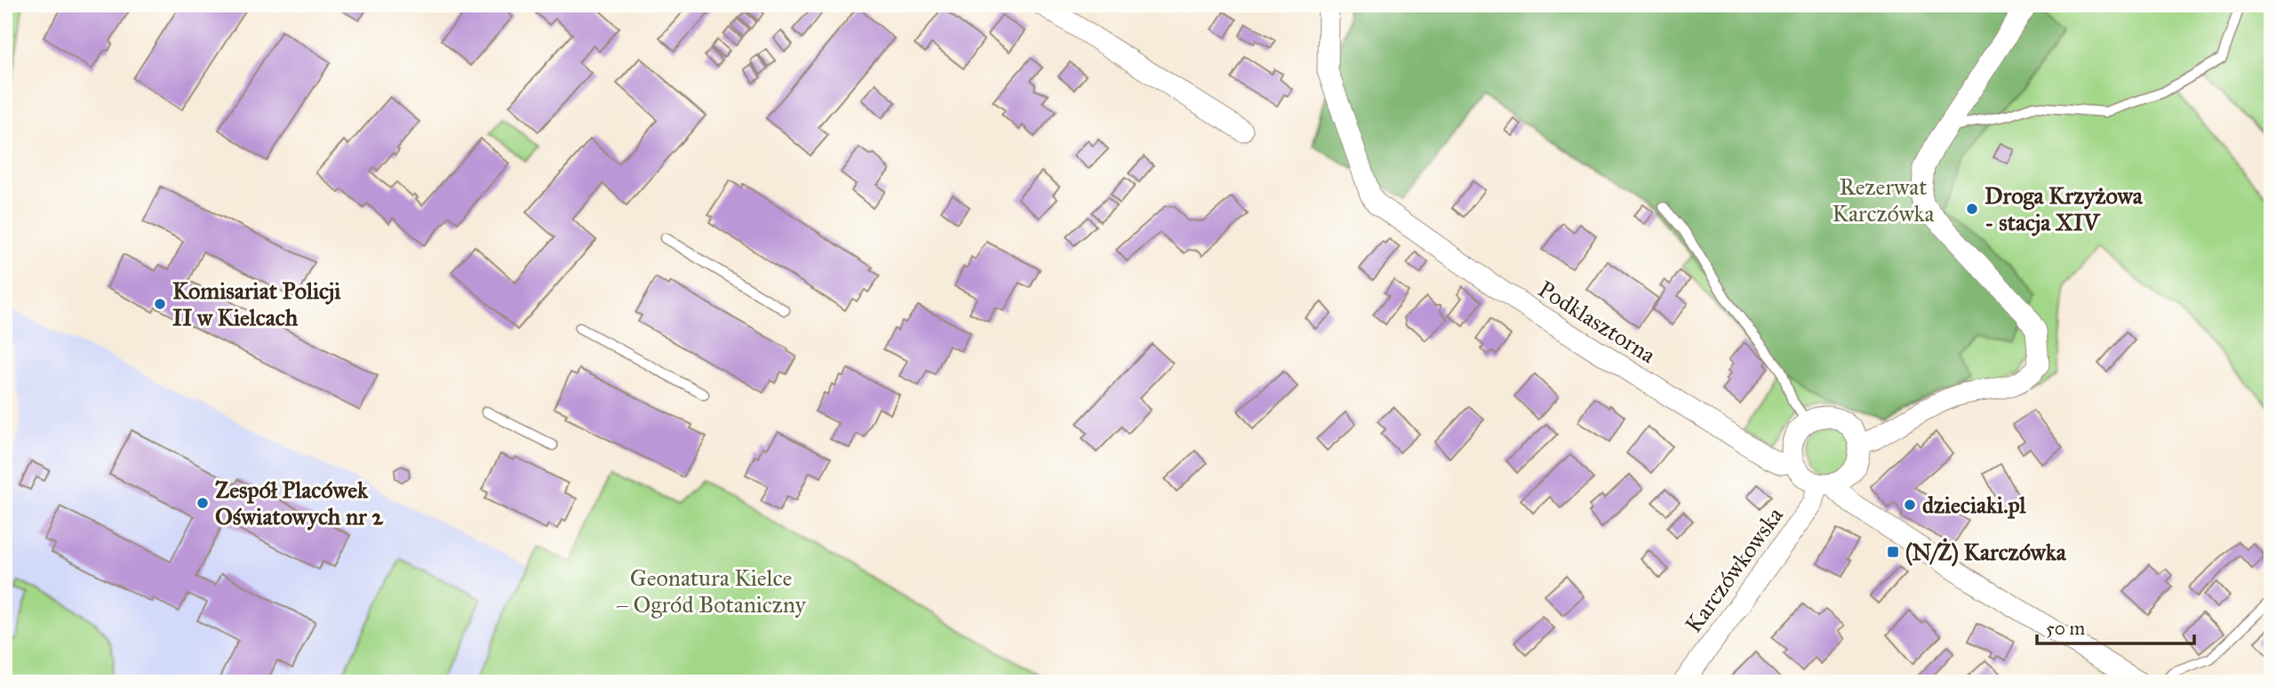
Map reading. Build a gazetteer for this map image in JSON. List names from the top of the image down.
{
  "streets": {
    "street": ["Podklasztorna", "Karczówkowska"]
  },
  "crossings": [
    ["Podklasztorna", "Karczówkowska"]
  ],
  "parks": ["Rezerwat Karczówka", "Geonatura Kielce – Ogród Botaniczny"],
  "places": {
    "other": [
      "Droga Krzyżowa - stacja XIV",
      "Komisariat Policji II w Kielcach",
      "Zespół Placówek Oświatowych nr 2",
      "dzieciaki.pl"
    ],
    "transit": ["(N/Ż) Karczówka"]
  },
  "scale_bar": "50 m"
}
